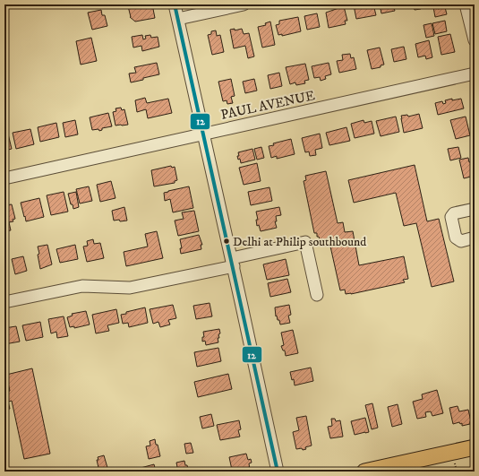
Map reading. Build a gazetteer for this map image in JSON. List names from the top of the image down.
{
  "streets": {
    "street": ["PAUL AVENUE"]
  },
  "places": ["Delhi at Philip southbound"],
  "lines": ["transit line 12"]
}
